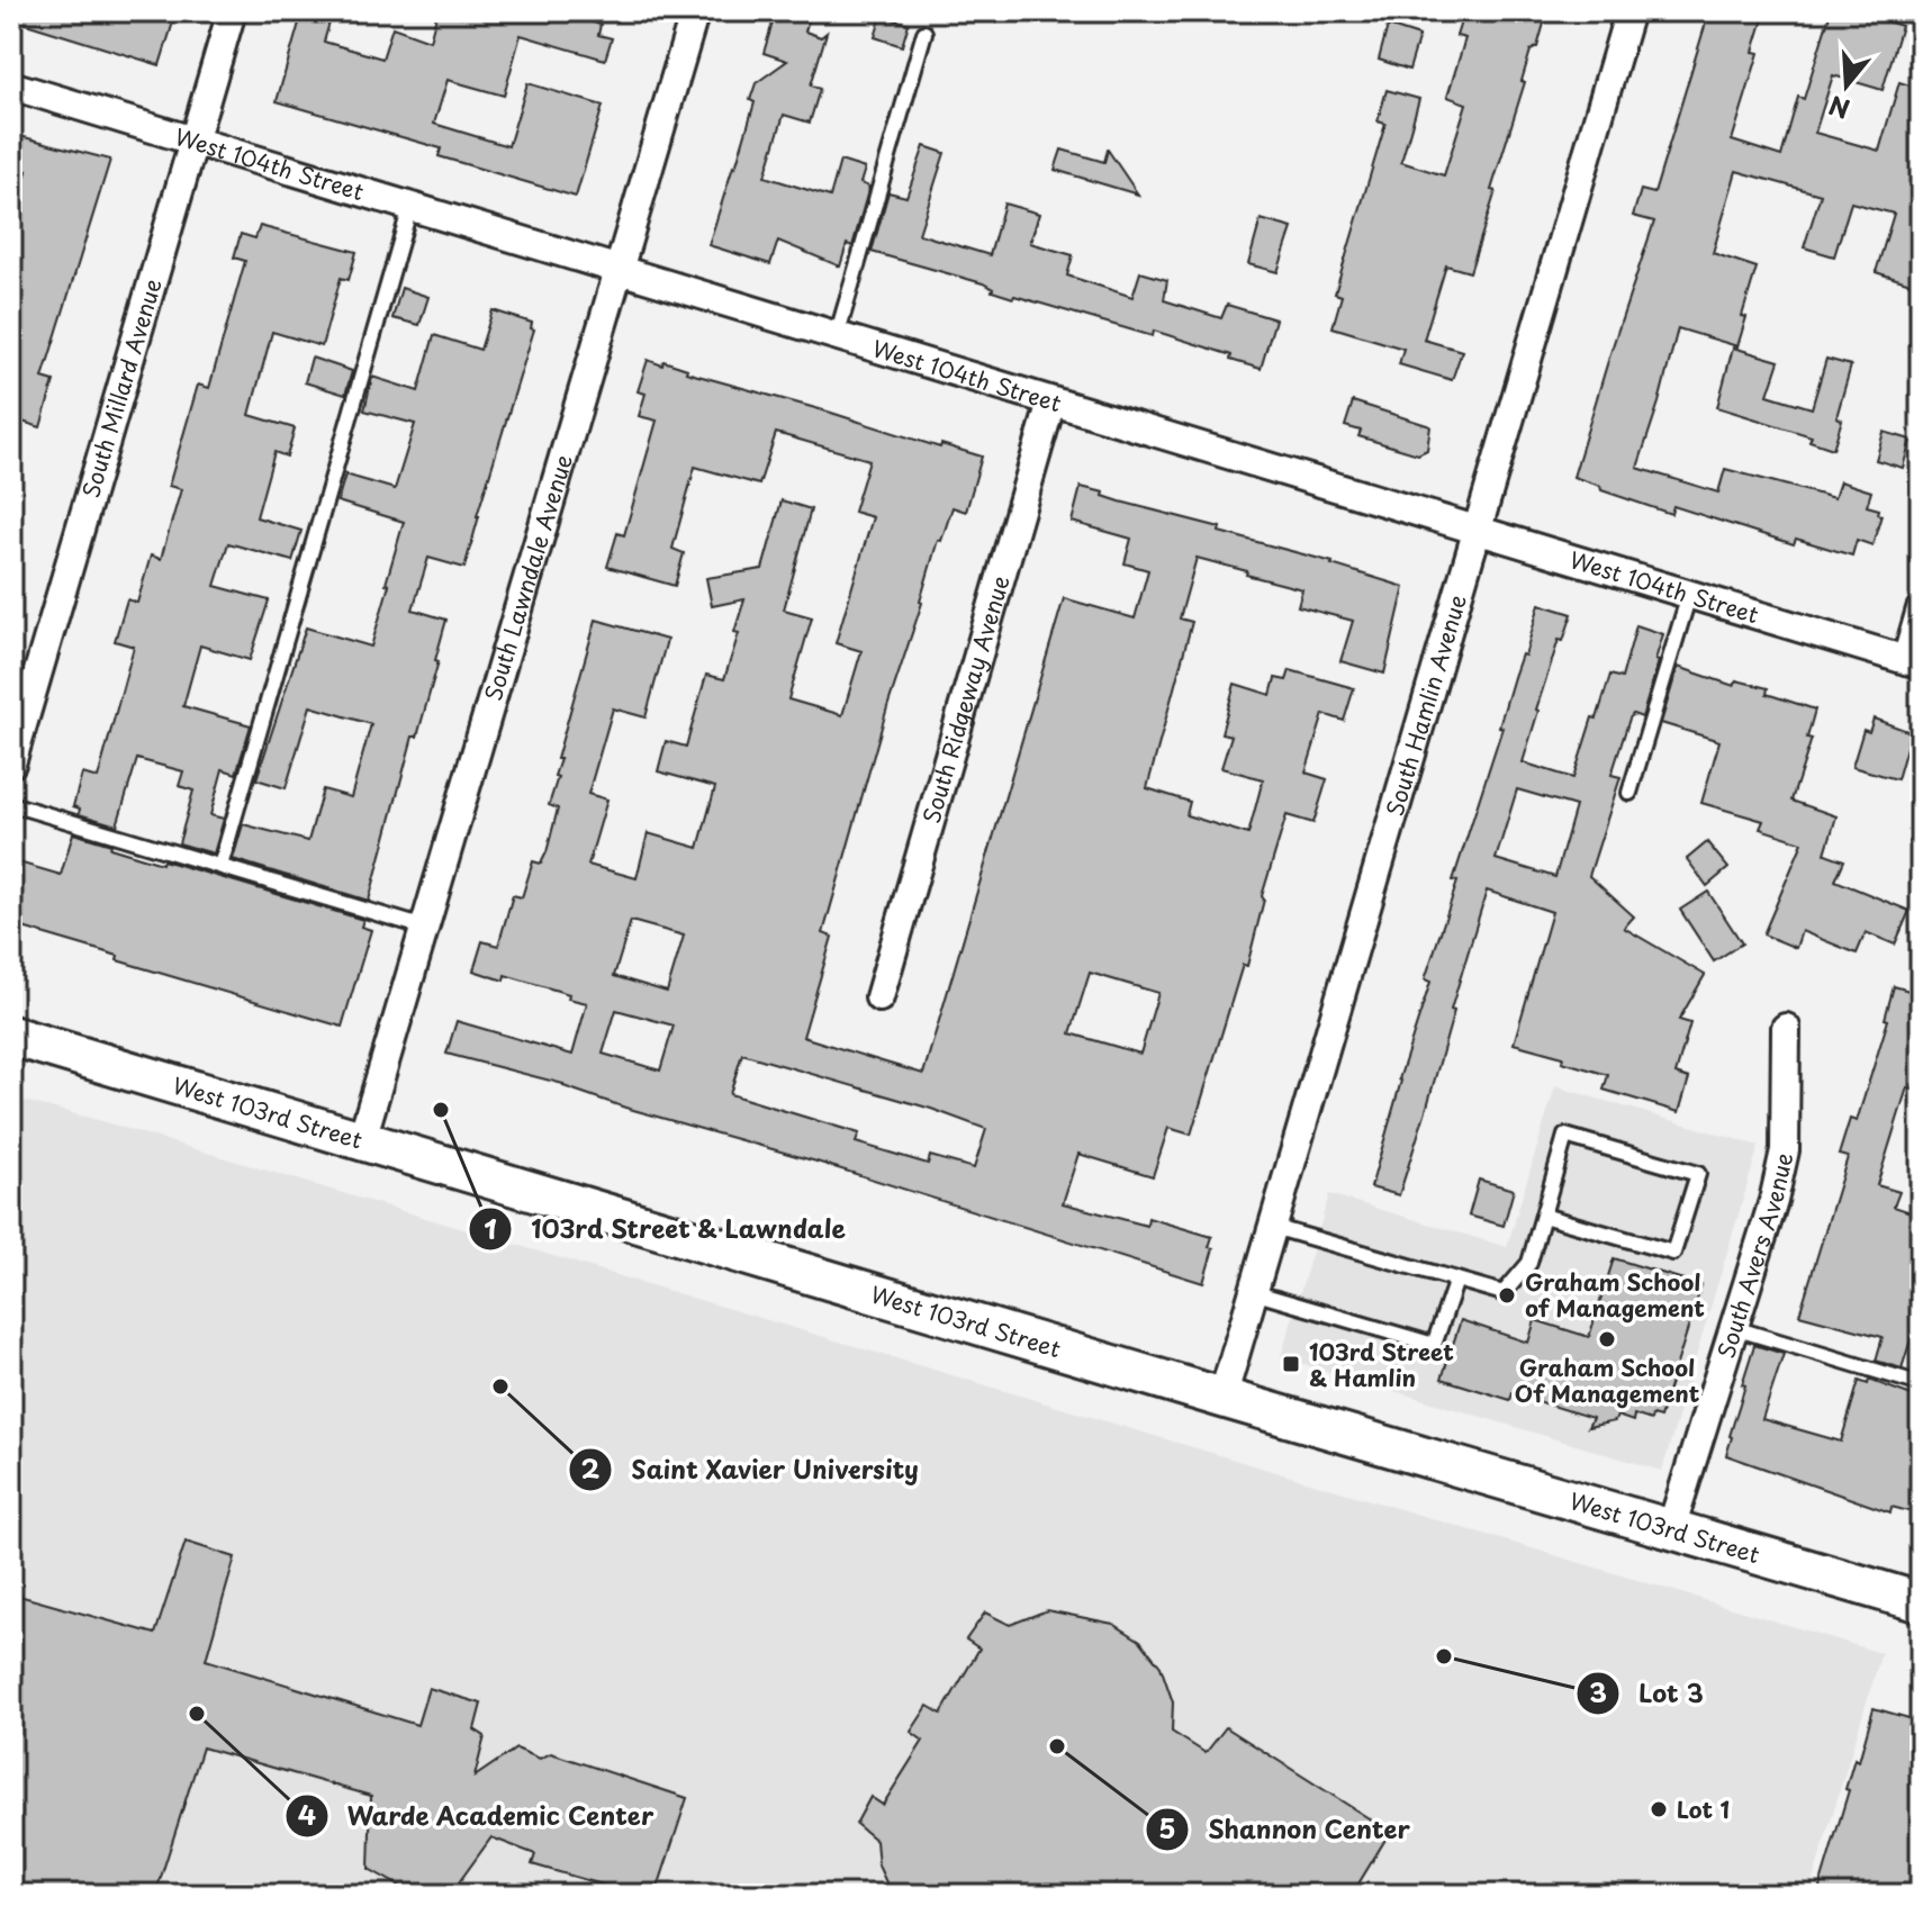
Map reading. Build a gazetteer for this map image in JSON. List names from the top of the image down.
{
  "streets": {
    "main road": ["West 103rd Street"],
    "street": [
      "West 104th Street",
      "South Millard Avenue",
      "South Lawndale Avenue",
      "South Ridgeway Avenue",
      "South Hamlin Avenue",
      "South Avers Avenue"
    ]
  },
  "crossings": [
    ["West 104th Street", "South Millard Avenue"],
    ["West 104th Street", "South Lawndale Avenue"],
    ["West 104th Street", "South Ridgeway Avenue"],
    ["West 104th Street", "South Hamlin Avenue"],
    ["South Lawndale Avenue", "West 103rd Street"],
    ["South Hamlin Avenue", "West 103rd Street"],
    ["West 103rd Street", "South Avers Avenue"]
  ],
  "places": {
    "other": [
      "103rd Street & Lawndale",
      "Graham School of Management",
      "Graham School Of Management",
      "Saint Xavier University",
      "Lot 3",
      "Warde Academic Center",
      "Shannon Center",
      "Lot 1"
    ],
    "transit": ["103rd Street & Hamlin"]
  },
  "north": "bottom"
}
